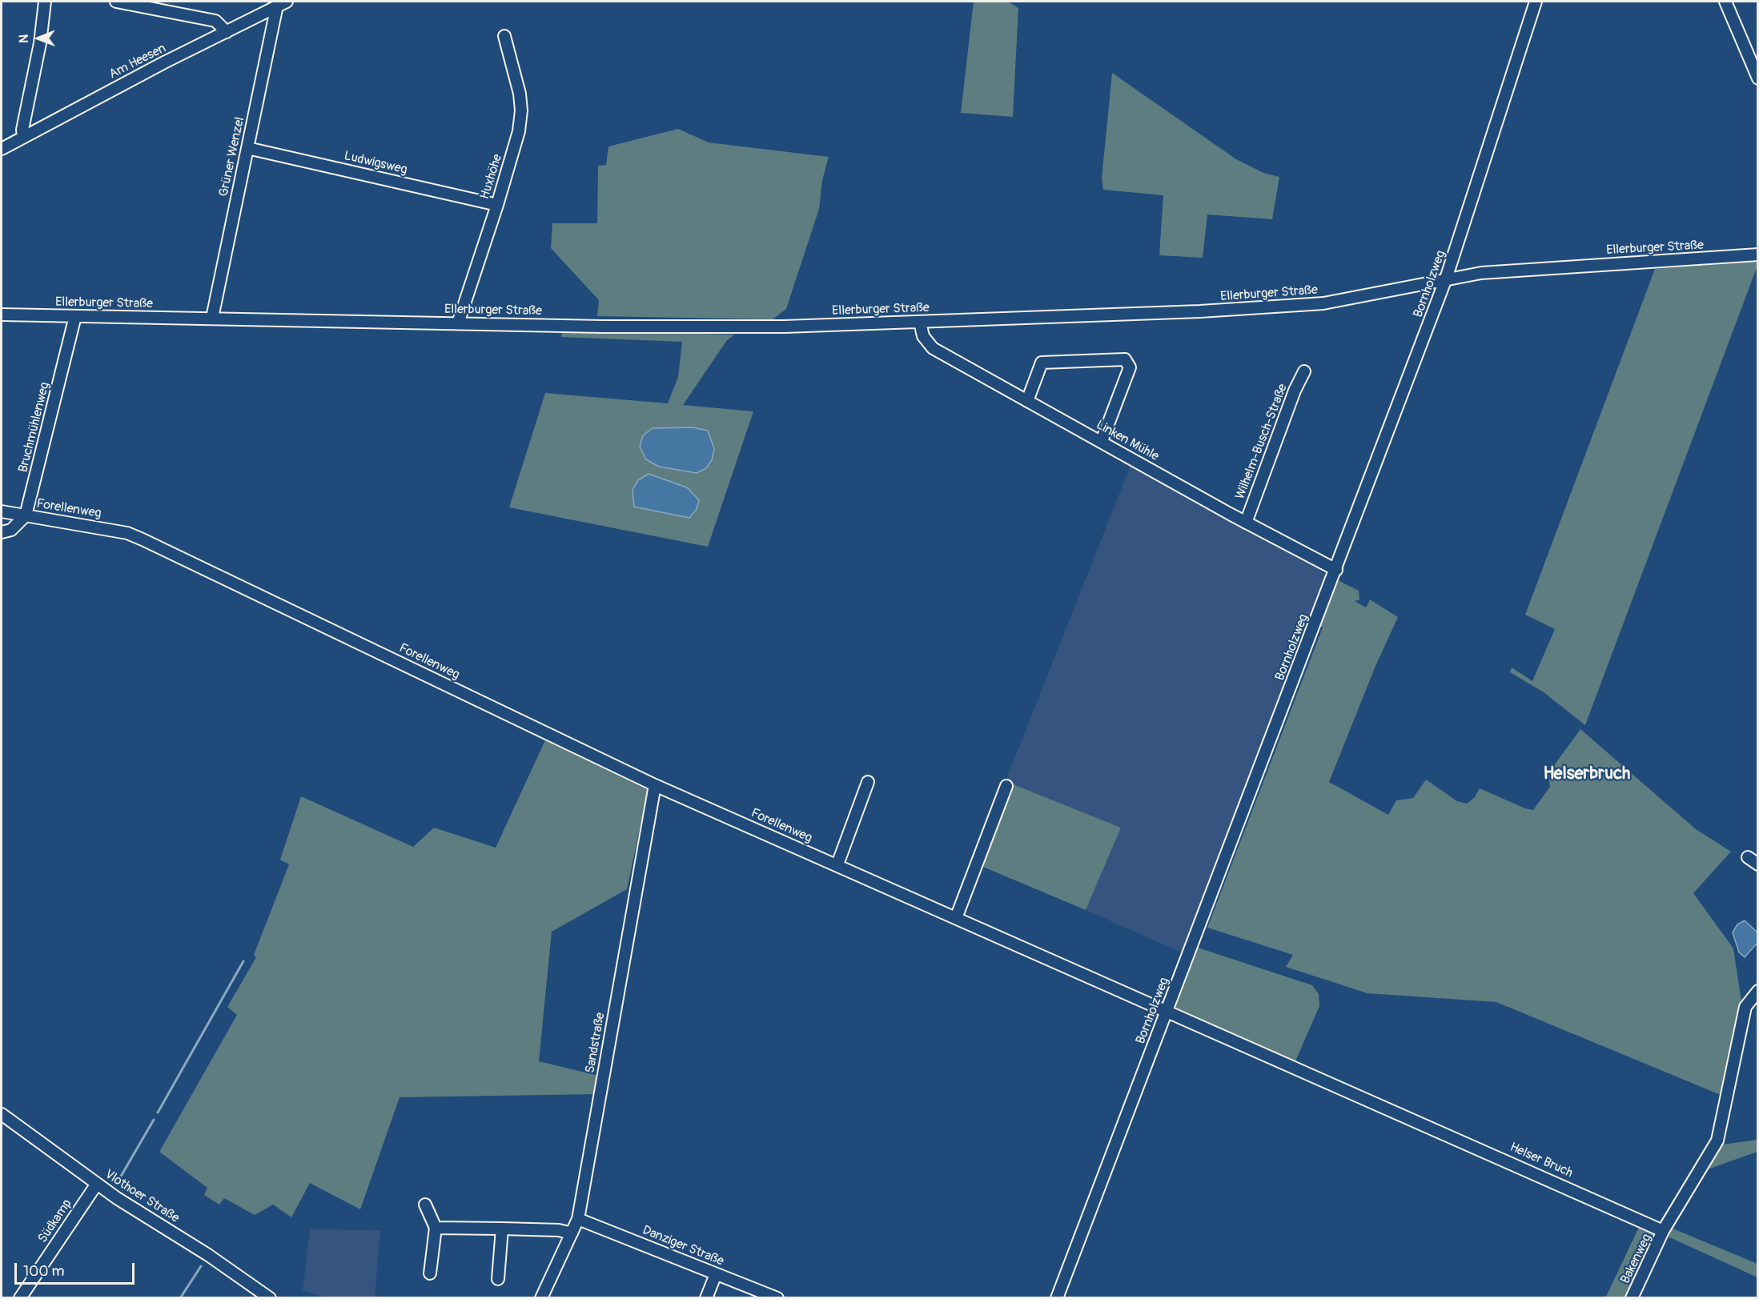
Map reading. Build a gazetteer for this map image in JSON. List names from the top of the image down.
{
  "streets": {
    "street": [
      "Am Heesen",
      "Grüner Wenzel",
      "Ludwigsweg",
      "Huxhöhe",
      "Ellerburger Straße",
      "Bornholzweg",
      "Bruchmühlenweg",
      "Linken Mühle",
      "Wilhelm-Busch-Straße",
      "Forellenweg",
      "Sandstraße",
      "Helser Bruch",
      "Vlothoer Straße",
      "Südkamp",
      "Danziger Straße",
      "Bakenweg"
    ]
  },
  "crossings": [
    ["Am Heesen", "Grüner Wenzel"],
    ["Grüner Wenzel", "Ludwigsweg"],
    ["Grüner Wenzel", "Ellerburger Straße"],
    ["Ludwigsweg", "Huxhöhe"],
    ["Huxhöhe", "Ellerburger Straße"],
    ["Ellerburger Straße", "Bornholzweg"],
    ["Ellerburger Straße", "Bruchmühlenweg"],
    ["Ellerburger Straße", "Linken Mühle"],
    ["Bornholzweg", "Linken Mühle"],
    ["Bornholzweg", "Forellenweg"],
    ["Bornholzweg", "Helser Bruch"],
    ["Bruchmühlenweg", "Forellenweg"],
    ["Linken Mühle", "Wilhelm-Busch-Straße"],
    ["Forellenweg", "Sandstraße"],
    ["Forellenweg", "Helser Bruch"],
    ["Sandstraße", "Danziger Straße"],
    ["Helser Bruch", "Bakenweg"],
    ["Vlothoer Straße", "Südkamp"]
  ],
  "districts": ["Helserbruch"],
  "scale_bar": "100 m",
  "north": "left"
}
